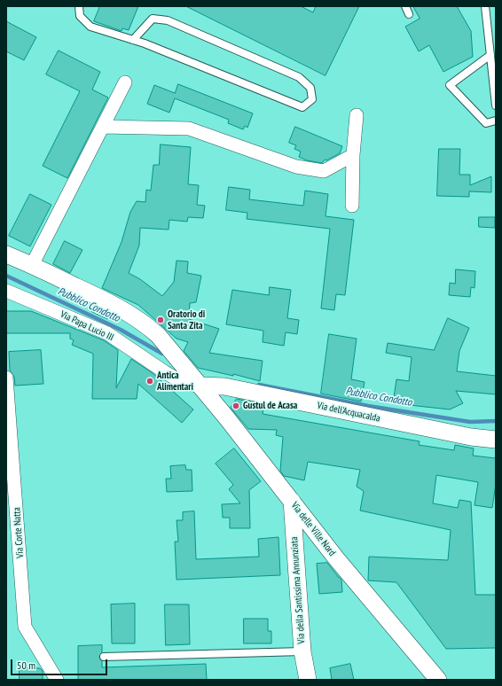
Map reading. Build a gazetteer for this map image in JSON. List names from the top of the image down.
{
  "streets": {
    "street": [
      "Via Papa Lucio III",
      "Via dell'Acquacalda",
      "Via delle Ville Nord",
      "Via Corte Natta",
      "Via della Santissima Annunziata"
    ]
  },
  "crossings": [
    ["Via Papa Lucio III", "Via dell'Acquacalda"],
    ["Via Papa Lucio III", "Via delle Ville Nord"],
    ["Via dell'Acquacalda", "Via delle Ville Nord"],
    ["Via delle Ville Nord", "Via della Santissima Annunziata"]
  ],
  "water": ["Pubblico Condotto"],
  "places": ["Oratorio di Santa Zita", "Antica Alimentari", "Gustul de Acasa"],
  "scale_bar": "50 m"
}
